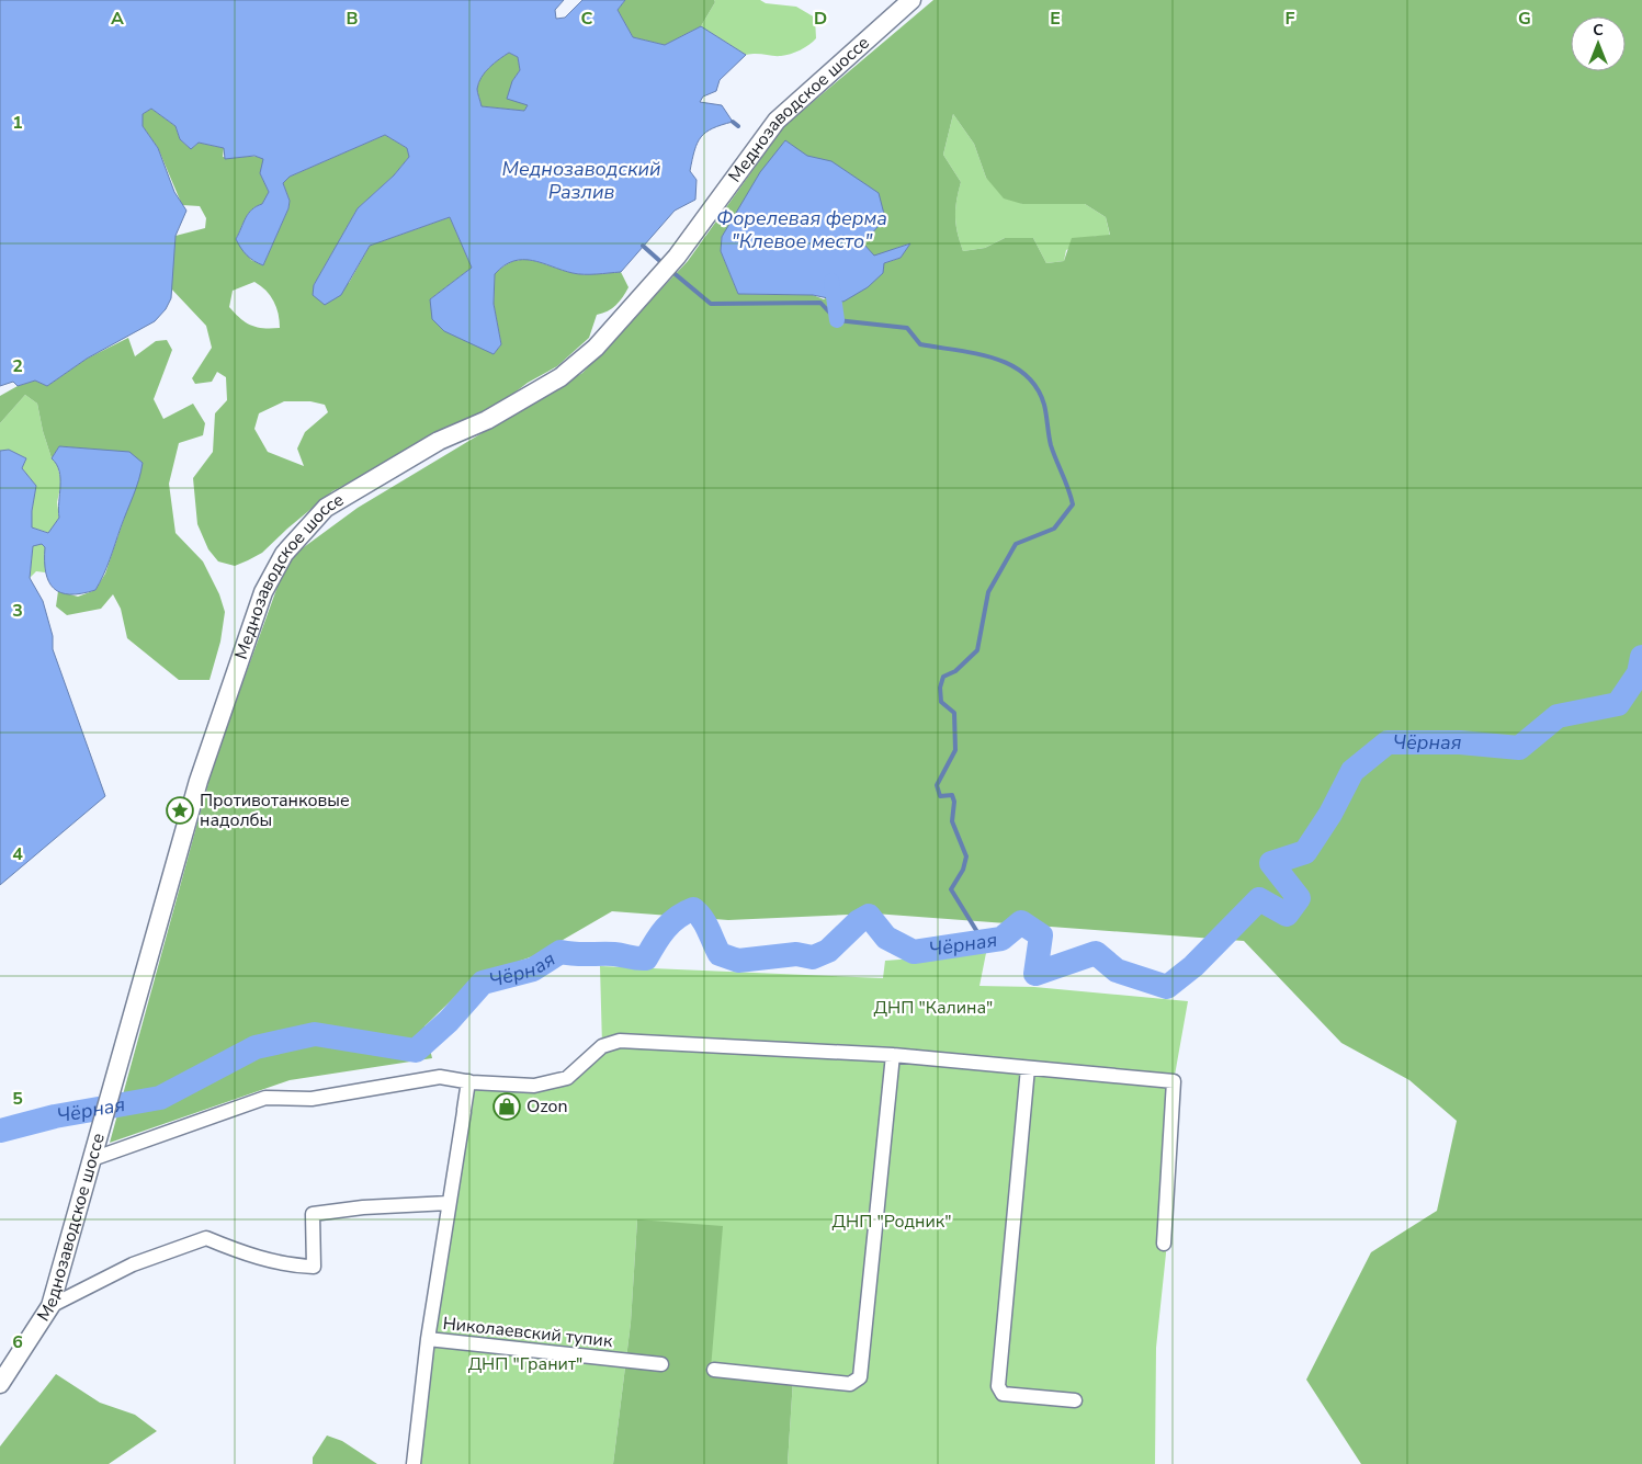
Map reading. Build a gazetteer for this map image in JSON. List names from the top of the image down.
{
  "streets": {
    "main road": ["Меднозаводское шоссе"],
    "street": ["Николаевский тупик"]
  },
  "water": ["Меднозаводский Разлив", "Форелевая ферма \"Клевое место\"", "Чёрная"],
  "parks": ["ДНП \"Калина\"", "ДНП \"Родник\"", "ДНП \"Гранит\""],
  "places": {
    "place": ["Противотанковые надолбы"],
    "shop": ["Ozon"]
  },
  "north": "top",
  "grid": {
    "columns": [
      "A",
      "B",
      "C",
      "D",
      "E",
      "F",
      "G"
    ],
    "rows": [
      "1",
      "2",
      "3",
      "4",
      "5",
      "6"
    ]
  }
}
